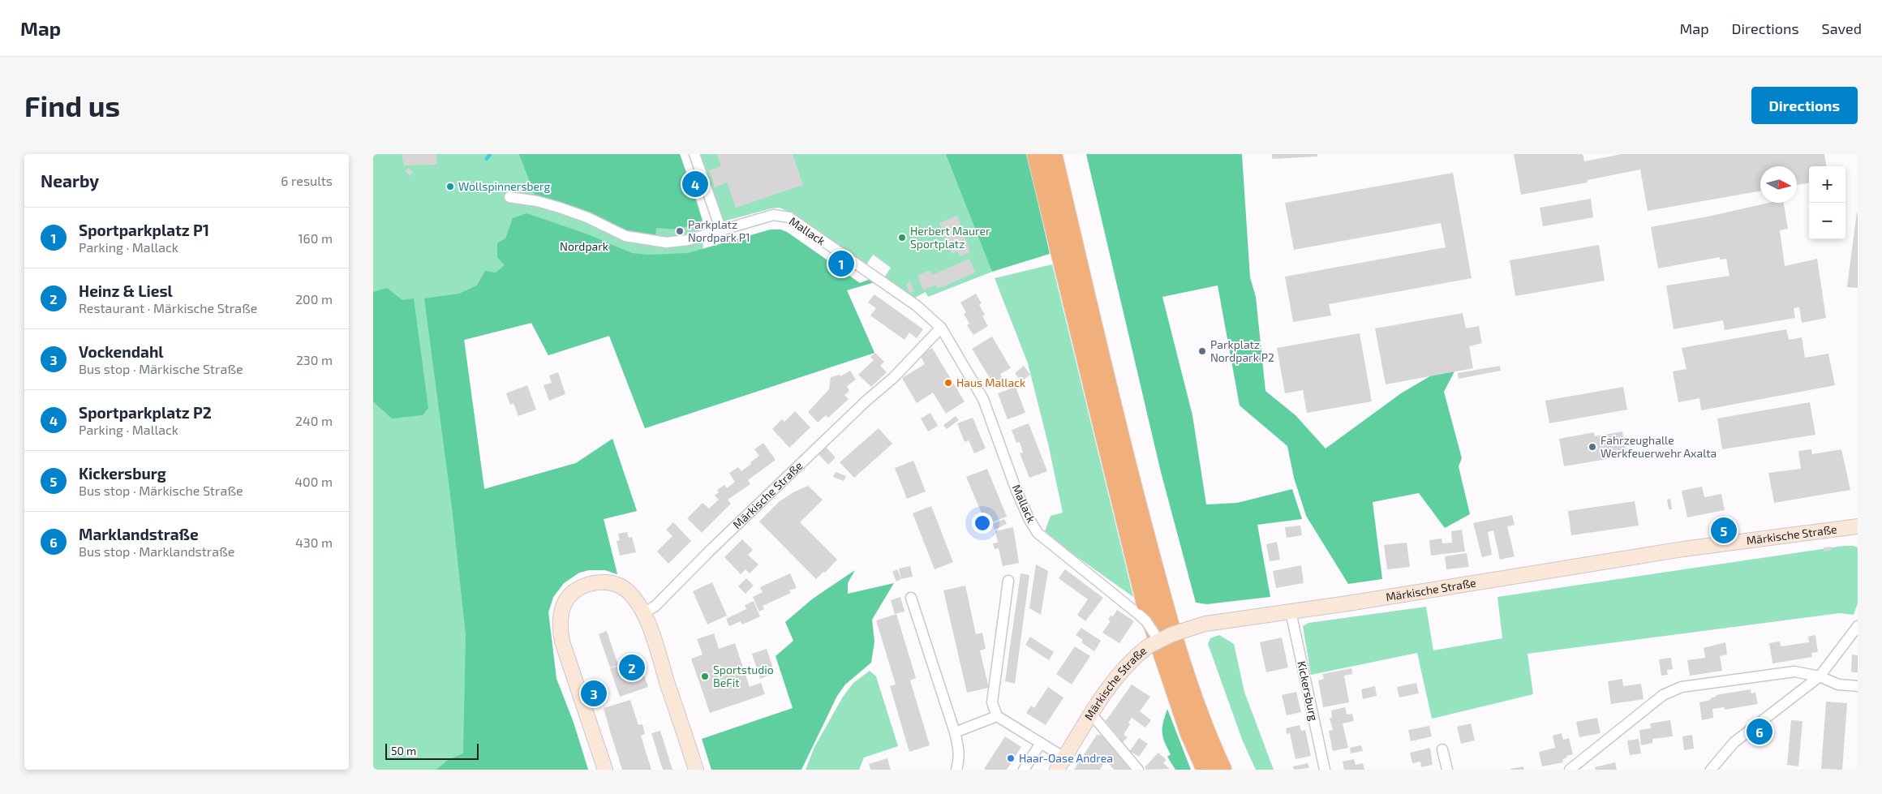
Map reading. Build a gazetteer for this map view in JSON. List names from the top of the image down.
{
  "streets": {
    "main road": ["Märkische Straße"],
    "street": ["Mallack", "Kickersburg"]
  },
  "crossings": [
    ["Mallack", "Märkische Straße"],
    ["Märkische Straße", "Kickersburg"]
  ],
  "parks": ["Nordpark"],
  "places": [
    "Wollspinnersberg",
    "Parkplatz Nordpark P1",
    "Herbert Maurer Sportplatz",
    "Parkplatz Nordpark P2",
    "Haus Mallack",
    "Fahrzeughalle Werkfeuerwehr Axalta",
    "Sportstudio BeFit",
    "Haar-Oase Andrea"
  ],
  "scale_bar": "50 m",
  "north": "right",
  "page": {
    "header": "Map",
    "nav": ["Map", "Directions", "Saved"],
    "buttons": "Directions",
    "title": "Find us",
    "heading": ["Nearby", "6 results"],
    "map_buttons": ["+", "−"],
    "pins": [
      "4",
      "1",
      "5",
      "2",
      "3",
      "6"
    ],
    "list": [
      {
        "mark": "1",
        "name": "Sportparkplatz P1",
        "note": "Parking · Mallack",
        "value": "160 m"
      },
      {
        "mark": "2",
        "name": "Heinz & Liesl",
        "note": "Restaurant · Märkische Straße",
        "value": "200 m"
      },
      {
        "mark": "3",
        "name": "Vockendahl",
        "note": "Bus stop · Märkische Straße",
        "value": "230 m"
      },
      {
        "mark": "4",
        "name": "Sportparkplatz P2",
        "note": "Parking · Mallack",
        "value": "240 m"
      },
      {
        "mark": "5",
        "name": "Kickersburg",
        "note": "Bus stop · Märkische Straße",
        "value": "400 m"
      },
      {
        "mark": "6",
        "name": "Marklandstraße",
        "note": "Bus stop · Marklandstraße",
        "value": "430 m"
      }
    ],
    "scale": "50 m"
  }
}
